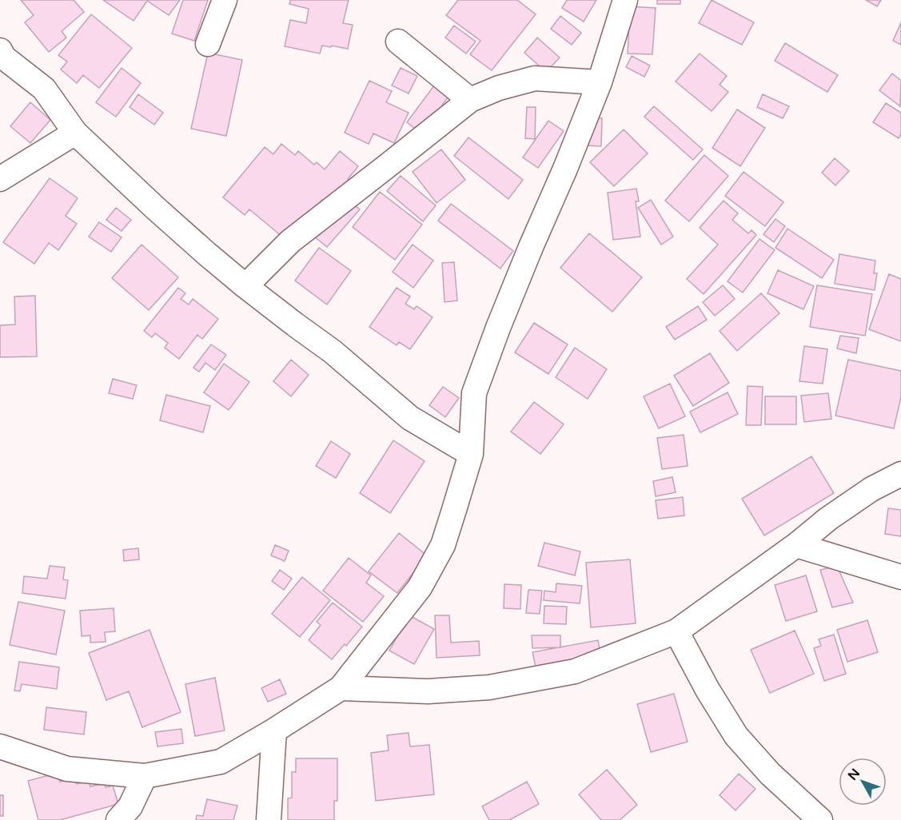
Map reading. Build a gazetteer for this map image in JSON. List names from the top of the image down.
{
  "north": "top left"
}
